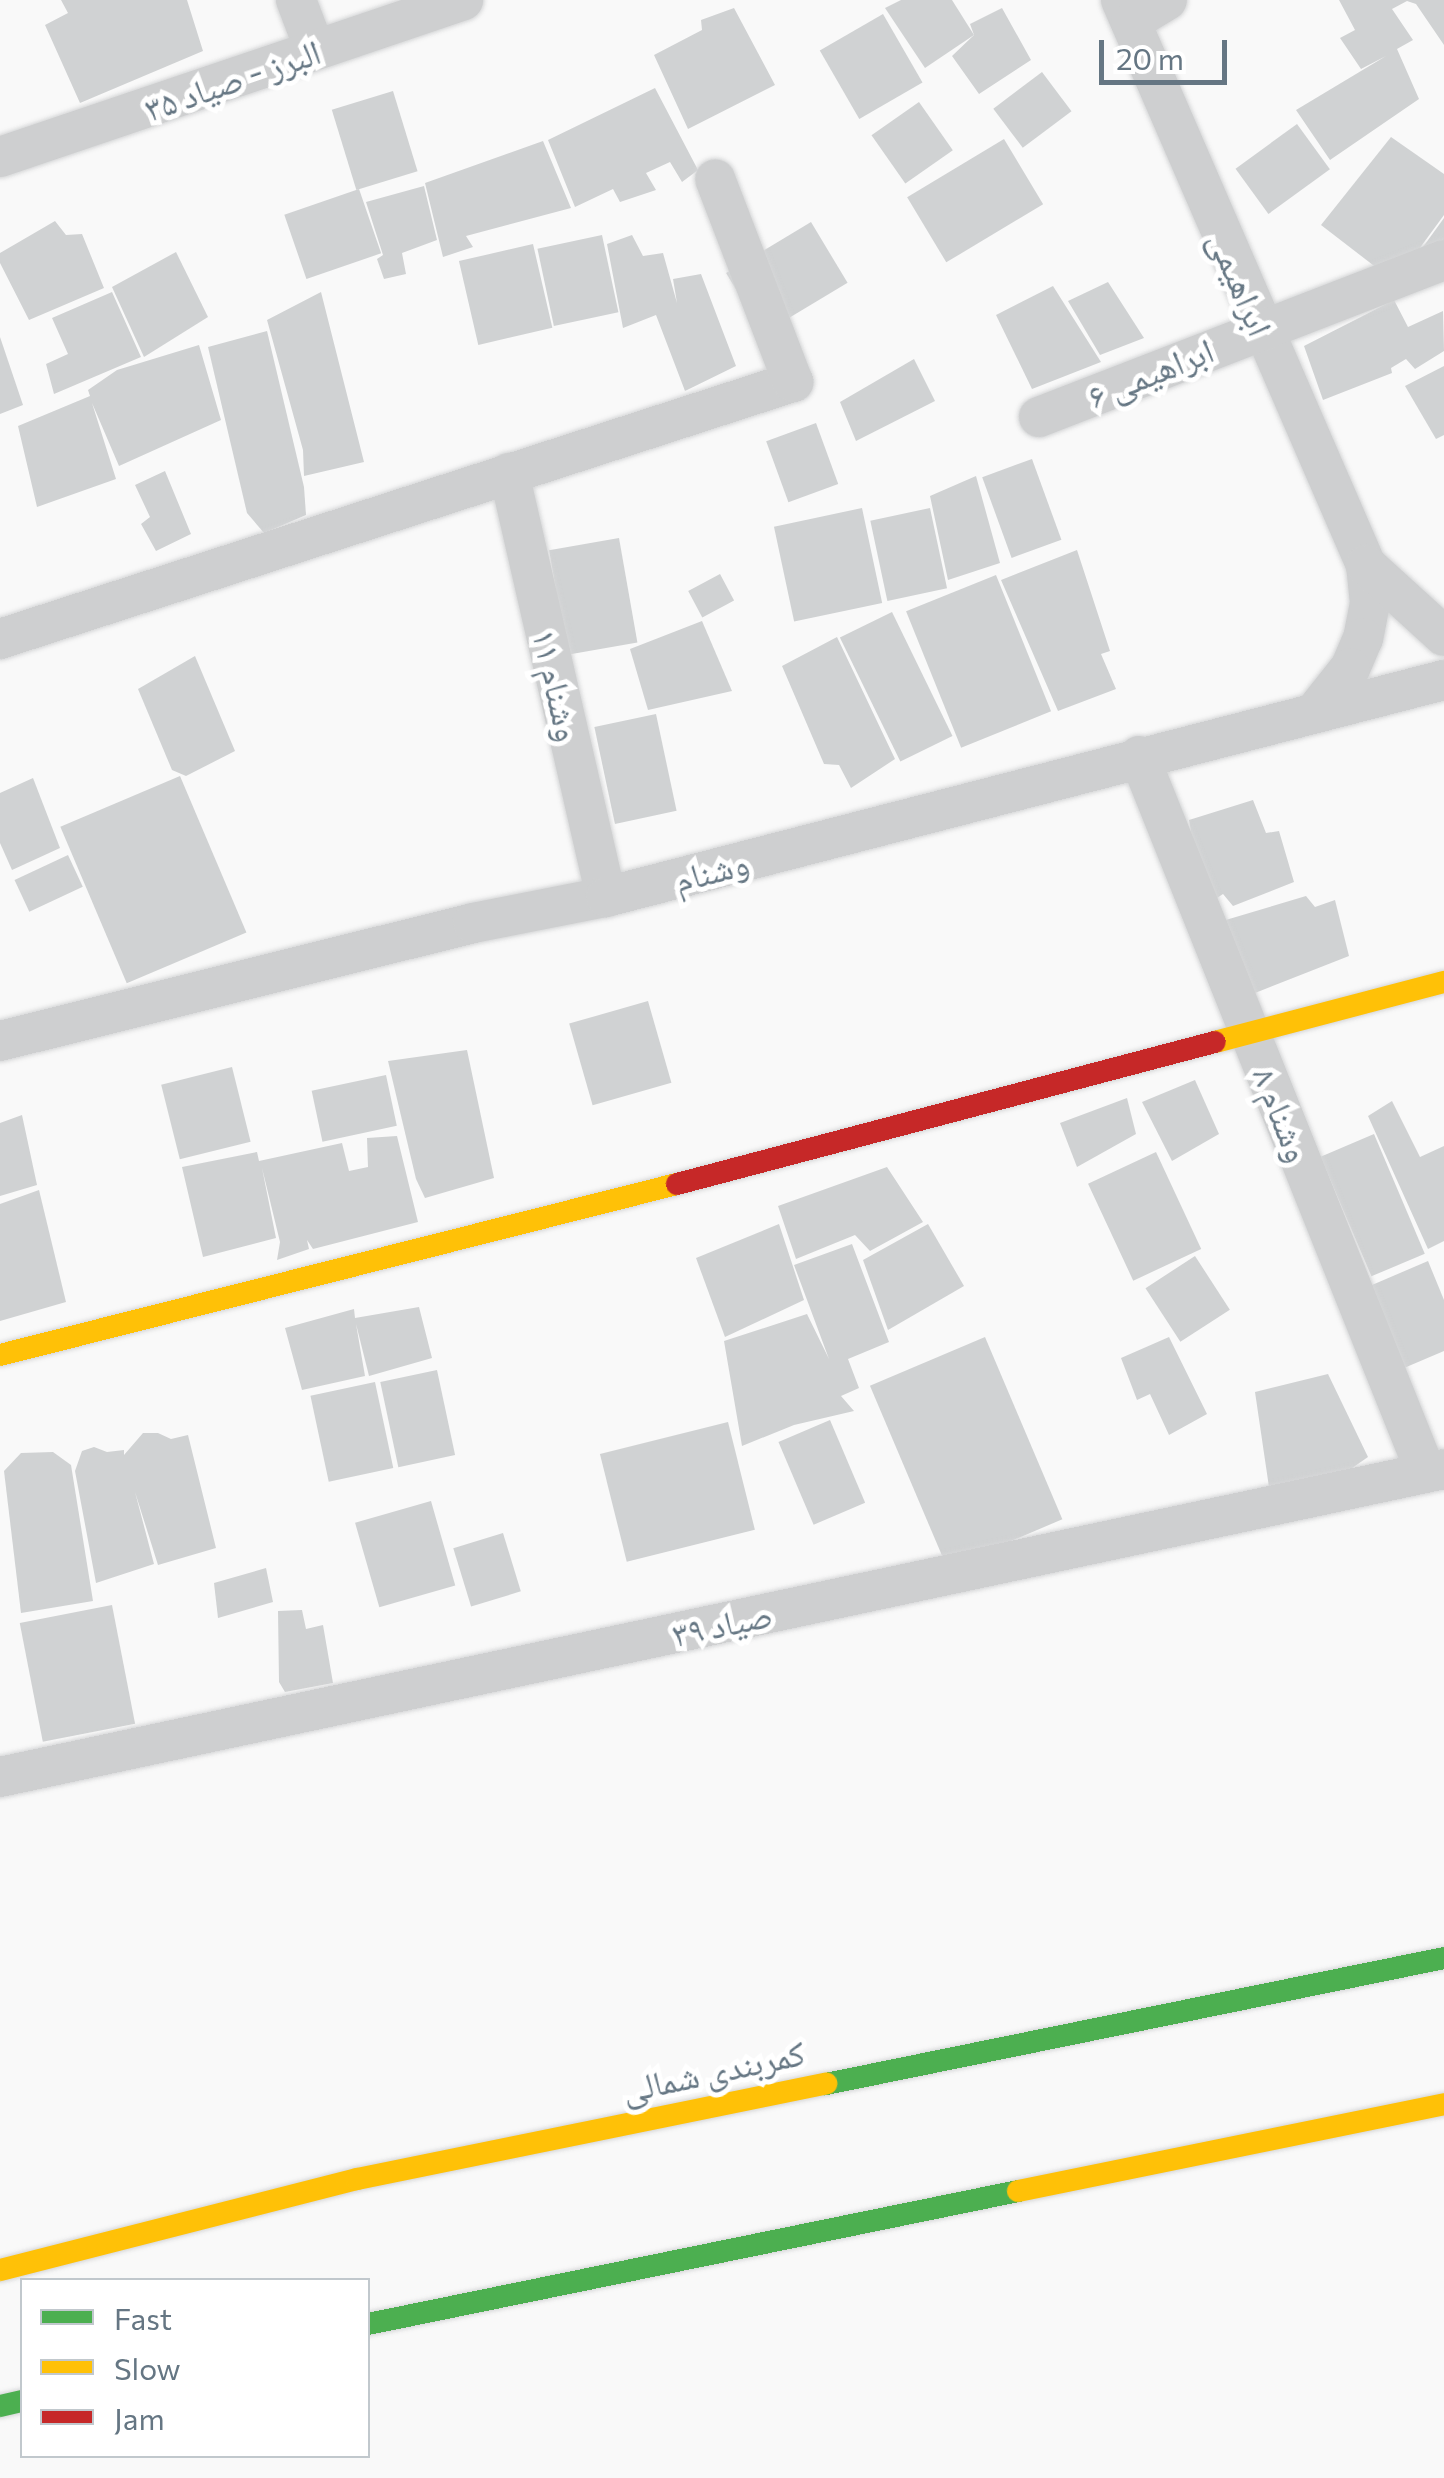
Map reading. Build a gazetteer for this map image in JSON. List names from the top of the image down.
{
  "streets": {
    "main road": ["کمربندی شمالی"],
    "street": [
      "البرز - صیاد ۳۵",
      "ابراهیمی",
      "ابراهیمی ۶",
      "وشنام ۱۱",
      "وشنام",
      "وشنام ۸",
      "صیاد ۳۹"
    ]
  },
  "crossings": [
    ["ابراهیمی", "ابراهیمی ۶"],
    ["وشنام ۱۱", "وشنام"],
    ["وشنام", "وشنام ۸"],
    ["وشنام ۸", "صیاد ۳۹"]
  ],
  "legend": ["Fast", "Slow", "Jam"],
  "scale_bar": "20 m"
}
